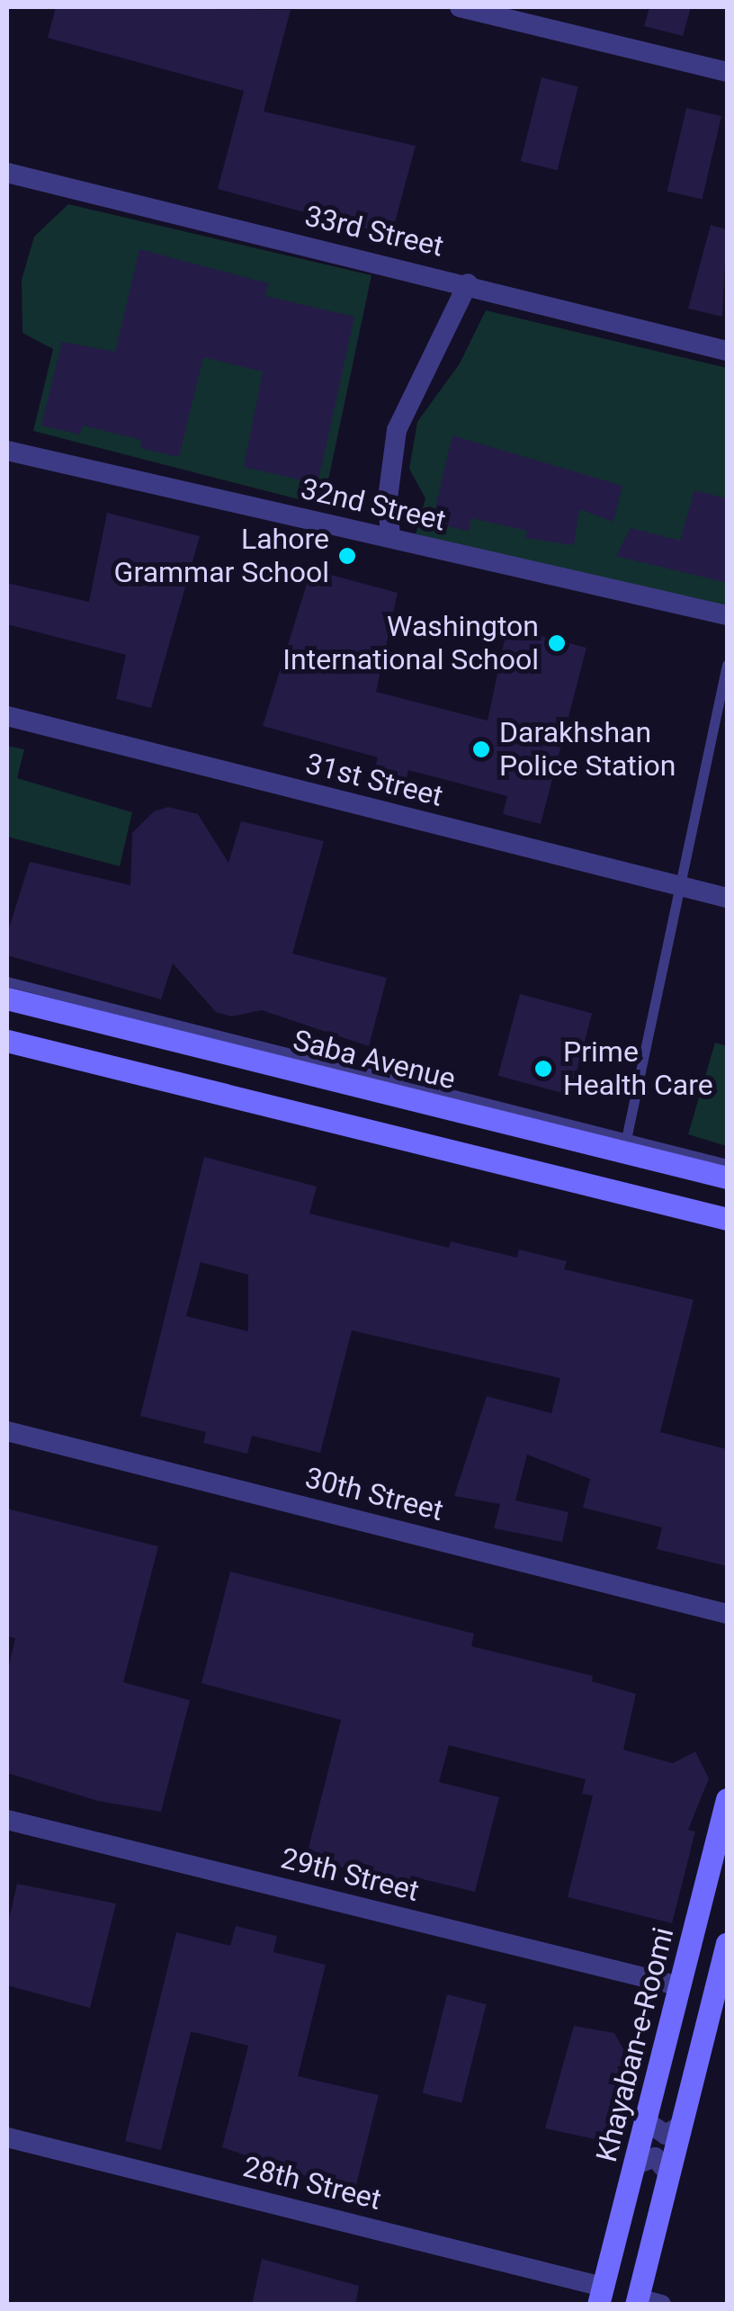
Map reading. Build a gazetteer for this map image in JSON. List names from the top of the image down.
{
  "streets": {
    "main road": ["Saba Avenue", "Khayaban-e-Roomi"],
    "street": [
      "33rd Street",
      "32nd Street",
      "31st Street",
      "30th Street",
      "29th Street",
      "28th Street"
    ]
  },
  "crossings": [
    ["29th Street", "Khayaban-e-Roomi"],
    ["Khayaban-e-Roomi", "28th Street"]
  ],
  "places": [
    "Lahore Grammar School",
    "Washington International School",
    "Darakhshan Police Station",
    "Prime Health Care"
  ]
}
